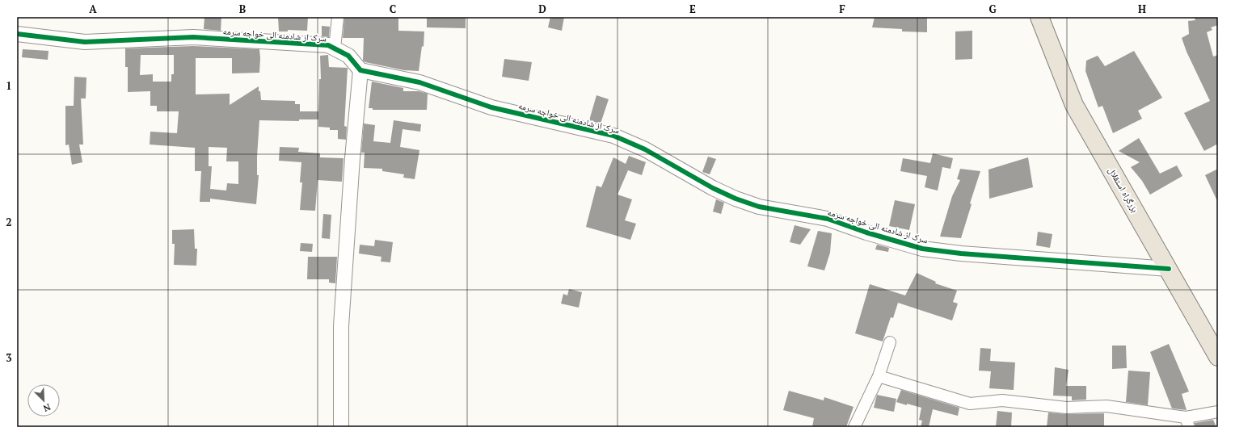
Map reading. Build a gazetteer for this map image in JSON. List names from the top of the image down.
{
  "streets": {
    "highway": ["بزرگراه استقلال"],
    "street": ["سرک از شادمنه الی خواجه سرمه"]
  },
  "crossings": [
    ["سرک از شادمنه الی خواجه سرمه", "بزرگراه استقلال"]
  ],
  "north": "bottom right",
  "grid": {
    "columns": [
      "A",
      "B",
      "C",
      "D",
      "E",
      "F",
      "G",
      "H"
    ],
    "rows": ["1", "2", "3"]
  }
}
